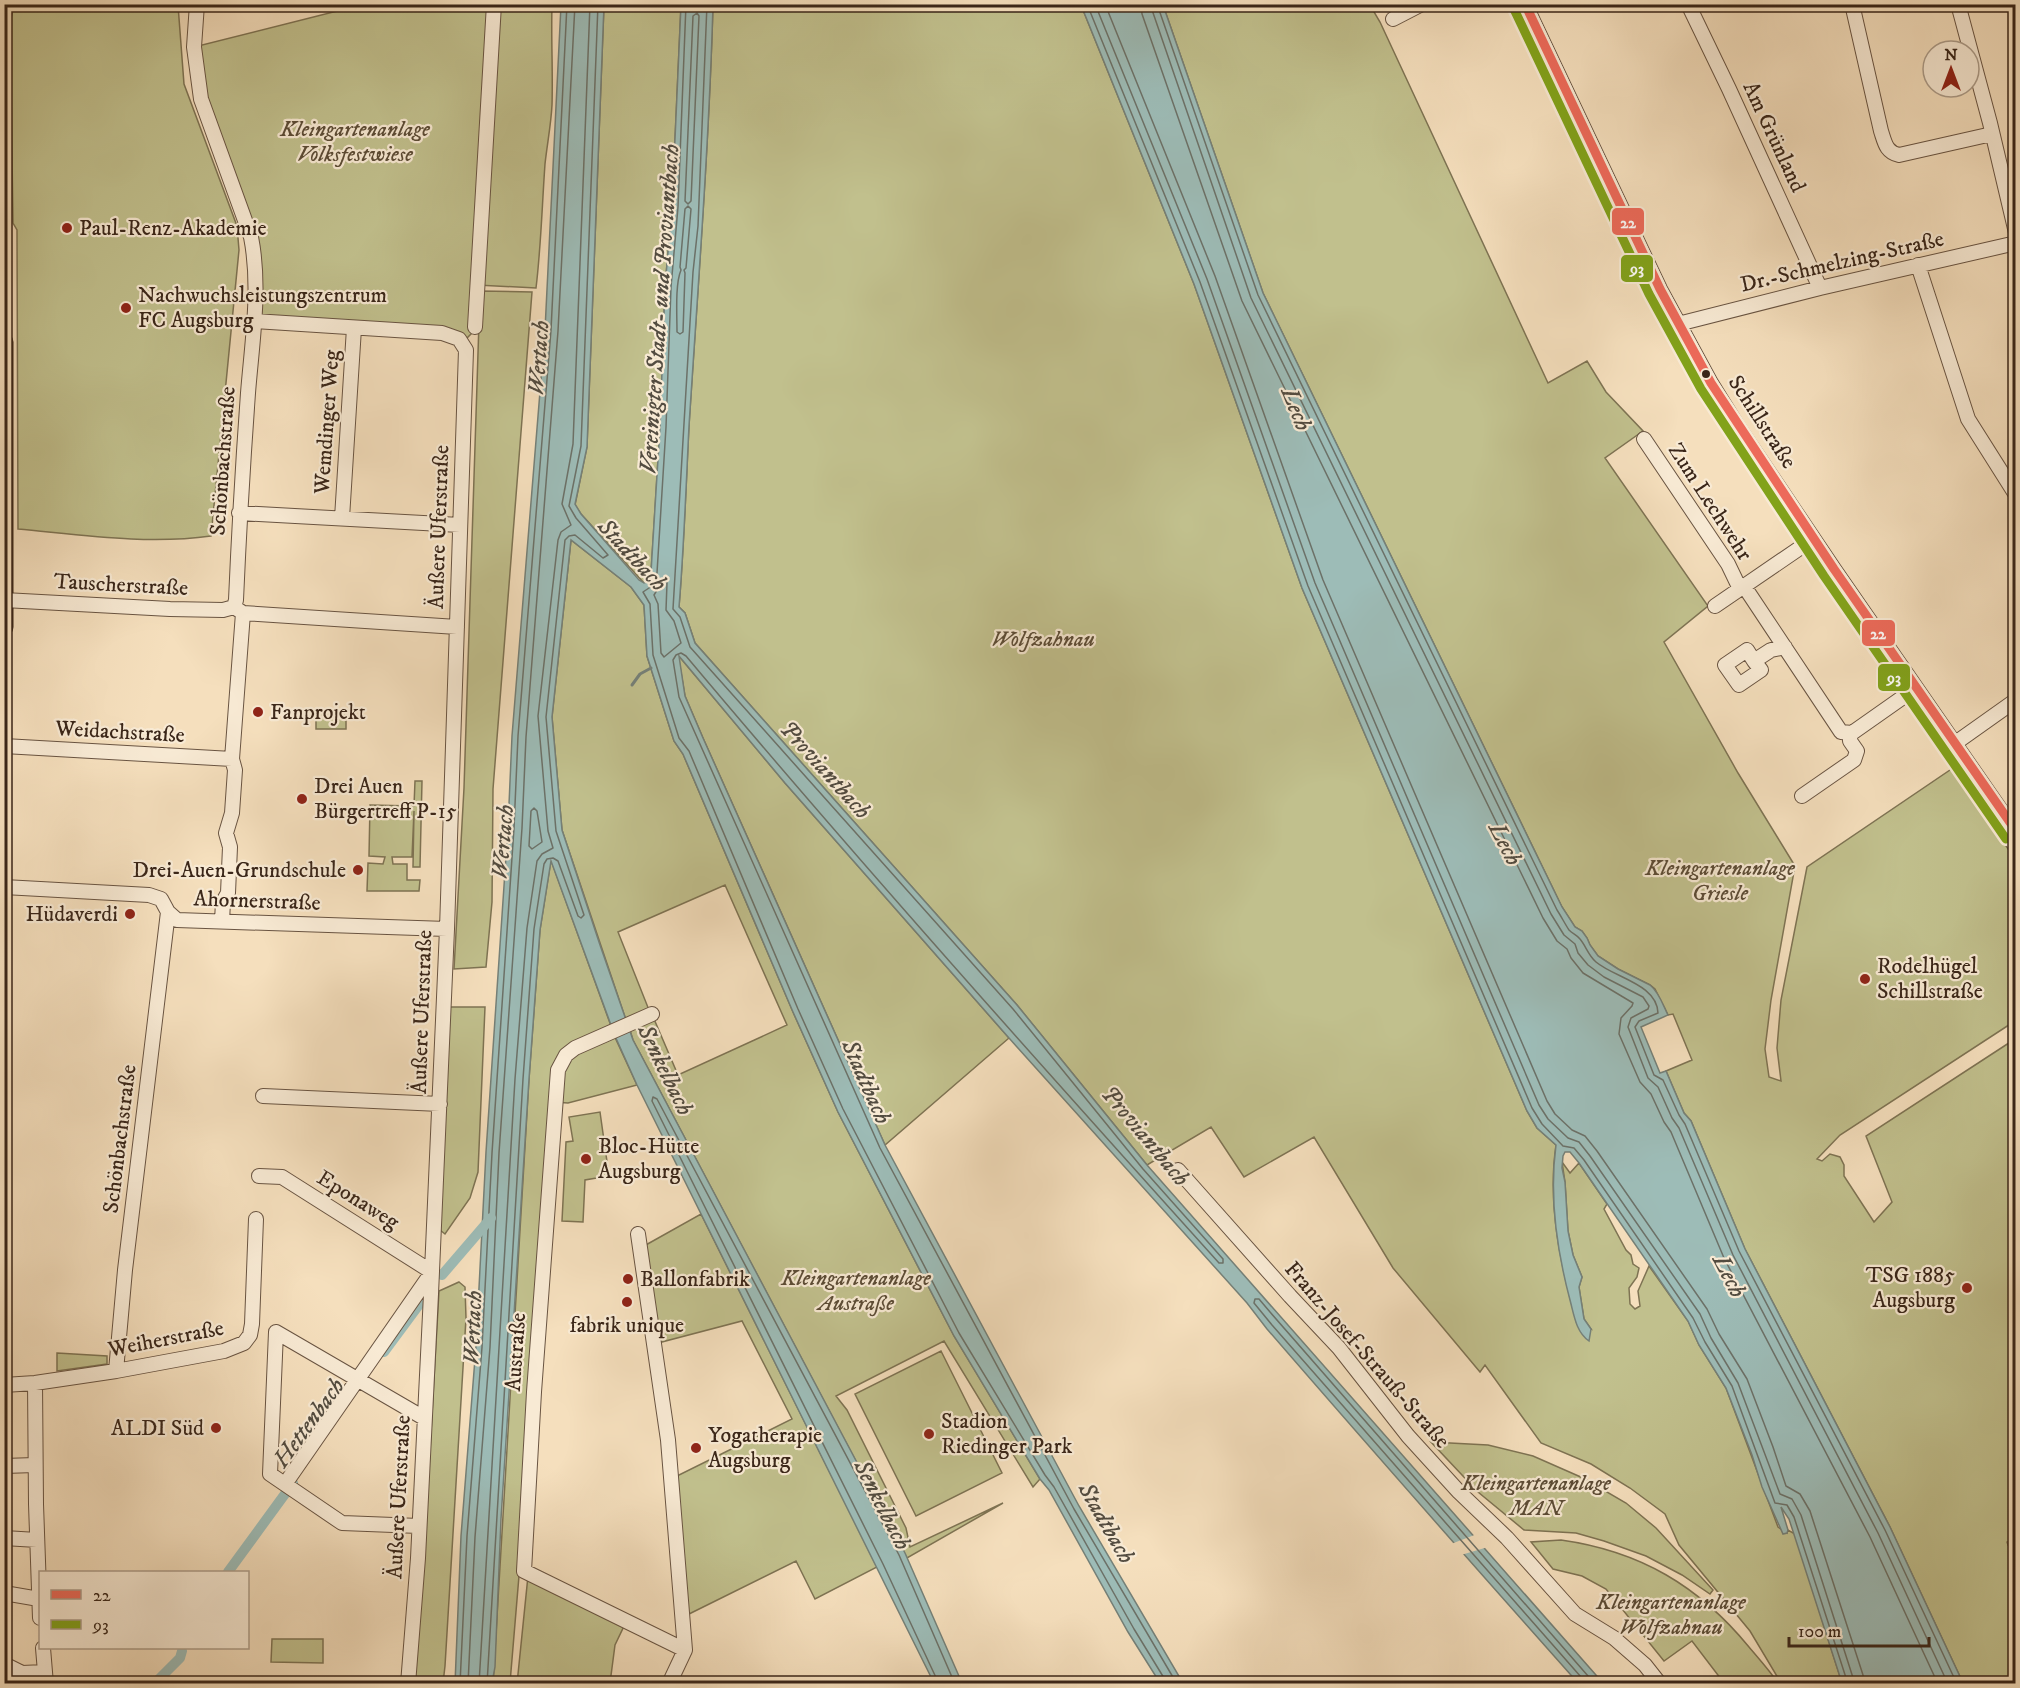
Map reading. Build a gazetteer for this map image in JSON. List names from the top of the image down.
{
  "streets": {
    "street": [
      "Am Grünland",
      "Dr.-Schmelzing-Straße",
      "Wemdinger Weg",
      "Schillstraße",
      "Schönbachstraße",
      "Zum Lechwehr",
      "Äußere Uferstraße",
      "Tauscherstraße",
      "Weidachstraße",
      "Ahornerstraße",
      "Eponaweg",
      "Weiherstraße",
      "Austraße",
      "Franz-Josef-Strauß-Straße"
    ]
  },
  "crossings": [
    ["Am Grünland", "Dr.-Schmelzing-Straße"],
    ["Dr.-Schmelzing-Straße", "Schillstraße"],
    ["Wemdinger Weg", "Äußere Uferstraße"],
    ["Schillstraße", "Zum Lechwehr"],
    ["Schönbachstraße", "Tauscherstraße"],
    ["Schönbachstraße", "Weidachstraße"],
    ["Schönbachstraße", "Ahornerstraße"],
    ["Schönbachstraße", "Weiherstraße"],
    ["Äußere Uferstraße", "Tauscherstraße"],
    ["Äußere Uferstraße", "Ahornerstraße"],
    ["Äußere Uferstraße", "Eponaweg"]
  ],
  "water": [
    "Vereinigter Stadt- und Proviantbach",
    "Wertach",
    "Lech",
    "Stadtbach",
    "Proviantbach",
    "Senkelbach",
    "Hettenbach"
  ],
  "parks": [
    "Kleingartenanlage Volksfestwiese",
    "Wolfzahnau",
    "Kleingartenanlage Griesle",
    "Kleingartenanlage Austraße",
    "Kleingartenanlage MAN",
    "Kleingartenanlage Wolfzahnau"
  ],
  "places": [
    "Paul-Renz-Akademie",
    "Nachwuchsleistungszentrum FC Augsburg",
    "Fanprojekt",
    "Drei Auen Bürgertreff P-15",
    "Drei-Auen-Grundschule",
    "Hüdaverdi",
    "Rodelhügel Schillstraße",
    "Bloc-Hütte Augsburg",
    "Ballonfabrik",
    "TSG 1885 Augsburg",
    "fabrik unique",
    "ALDI Süd",
    "Stadion Riedinger Park",
    "Yogatherapie Augsburg"
  ],
  "lines": ["transit line 22", "transit line 93"],
  "legend": ["22", "93"],
  "scale_bar": "100 m",
  "north": "top"
}
